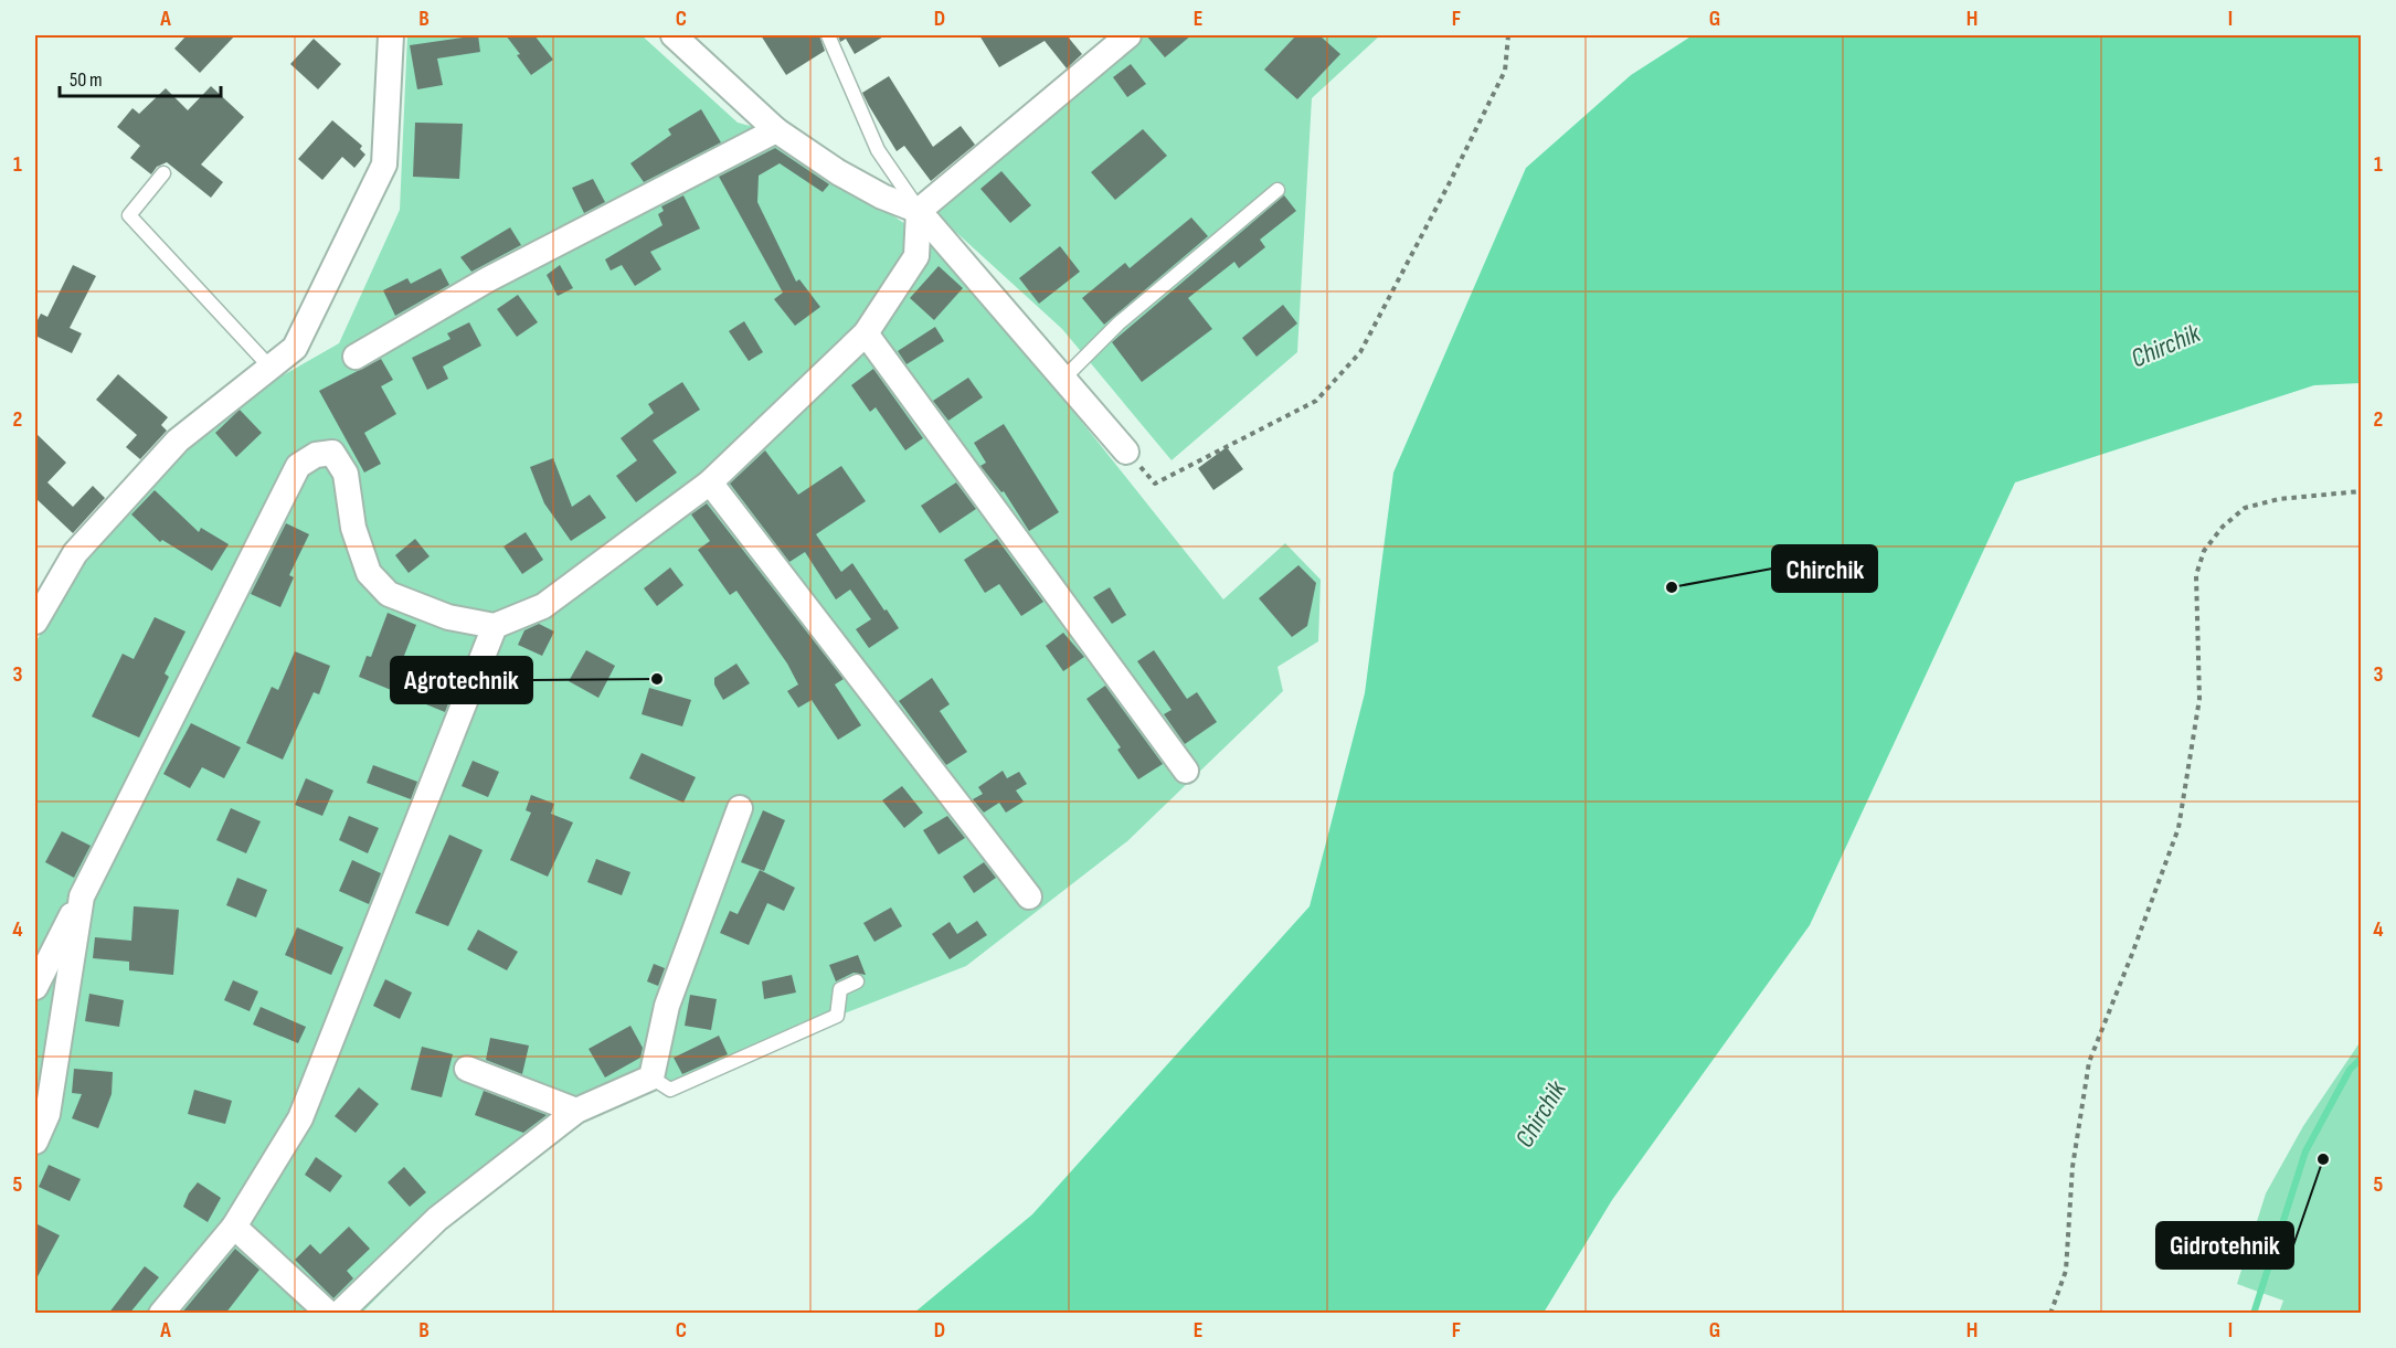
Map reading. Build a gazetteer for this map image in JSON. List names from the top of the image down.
{
  "water": ["Chirchik"],
  "places": ["Chirchik", "Agrotechnik", "Gidrotehnik"],
  "scale_bar": "50 m",
  "grid": {
    "columns": [
      "A",
      "B",
      "C",
      "D",
      "E",
      "F",
      "G",
      "H",
      "I"
    ],
    "rows": [
      "1",
      "2",
      "3",
      "4",
      "5"
    ]
  }
}
